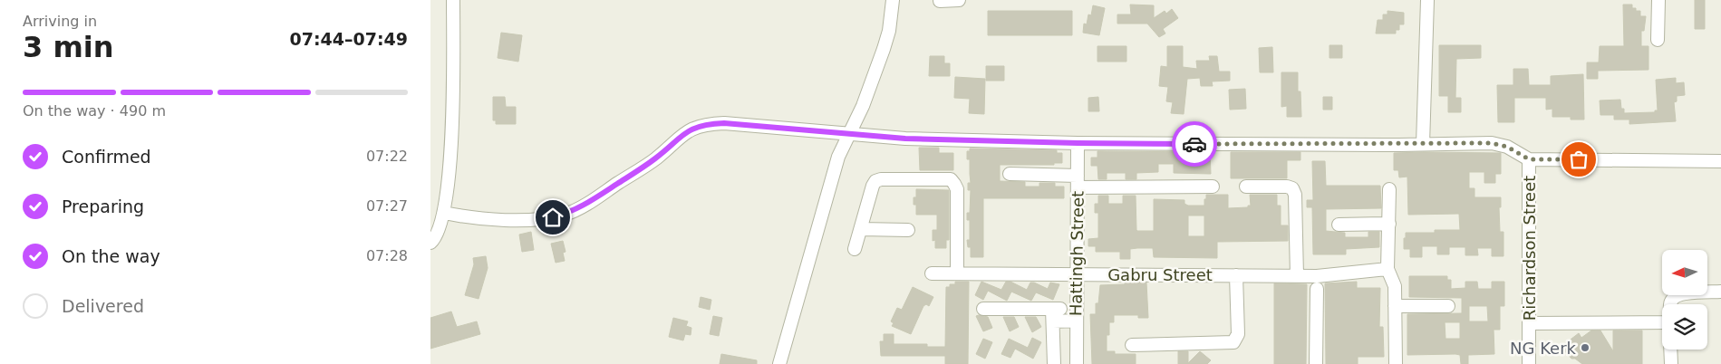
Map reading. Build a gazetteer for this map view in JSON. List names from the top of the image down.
{
  "streets": {
    "street": ["Richardson Street", "Hattingh Street", "Gabru Street"]
  },
  "crossings": [
    ["Hattingh Street", "Gabru Street"]
  ],
  "places": ["NG Kerk"],
  "north": "left",
  "page": {
    "heading": ["3 min", "Arriving in", "07:44–07:49"],
    "bar": "On the way · 490 m",
    "list": [
      ["Confirmed", "07:22"],
      ["Preparing", "07:27"],
      ["On the way", "07:28"],
      "Delivered"
    ]
  }
}
